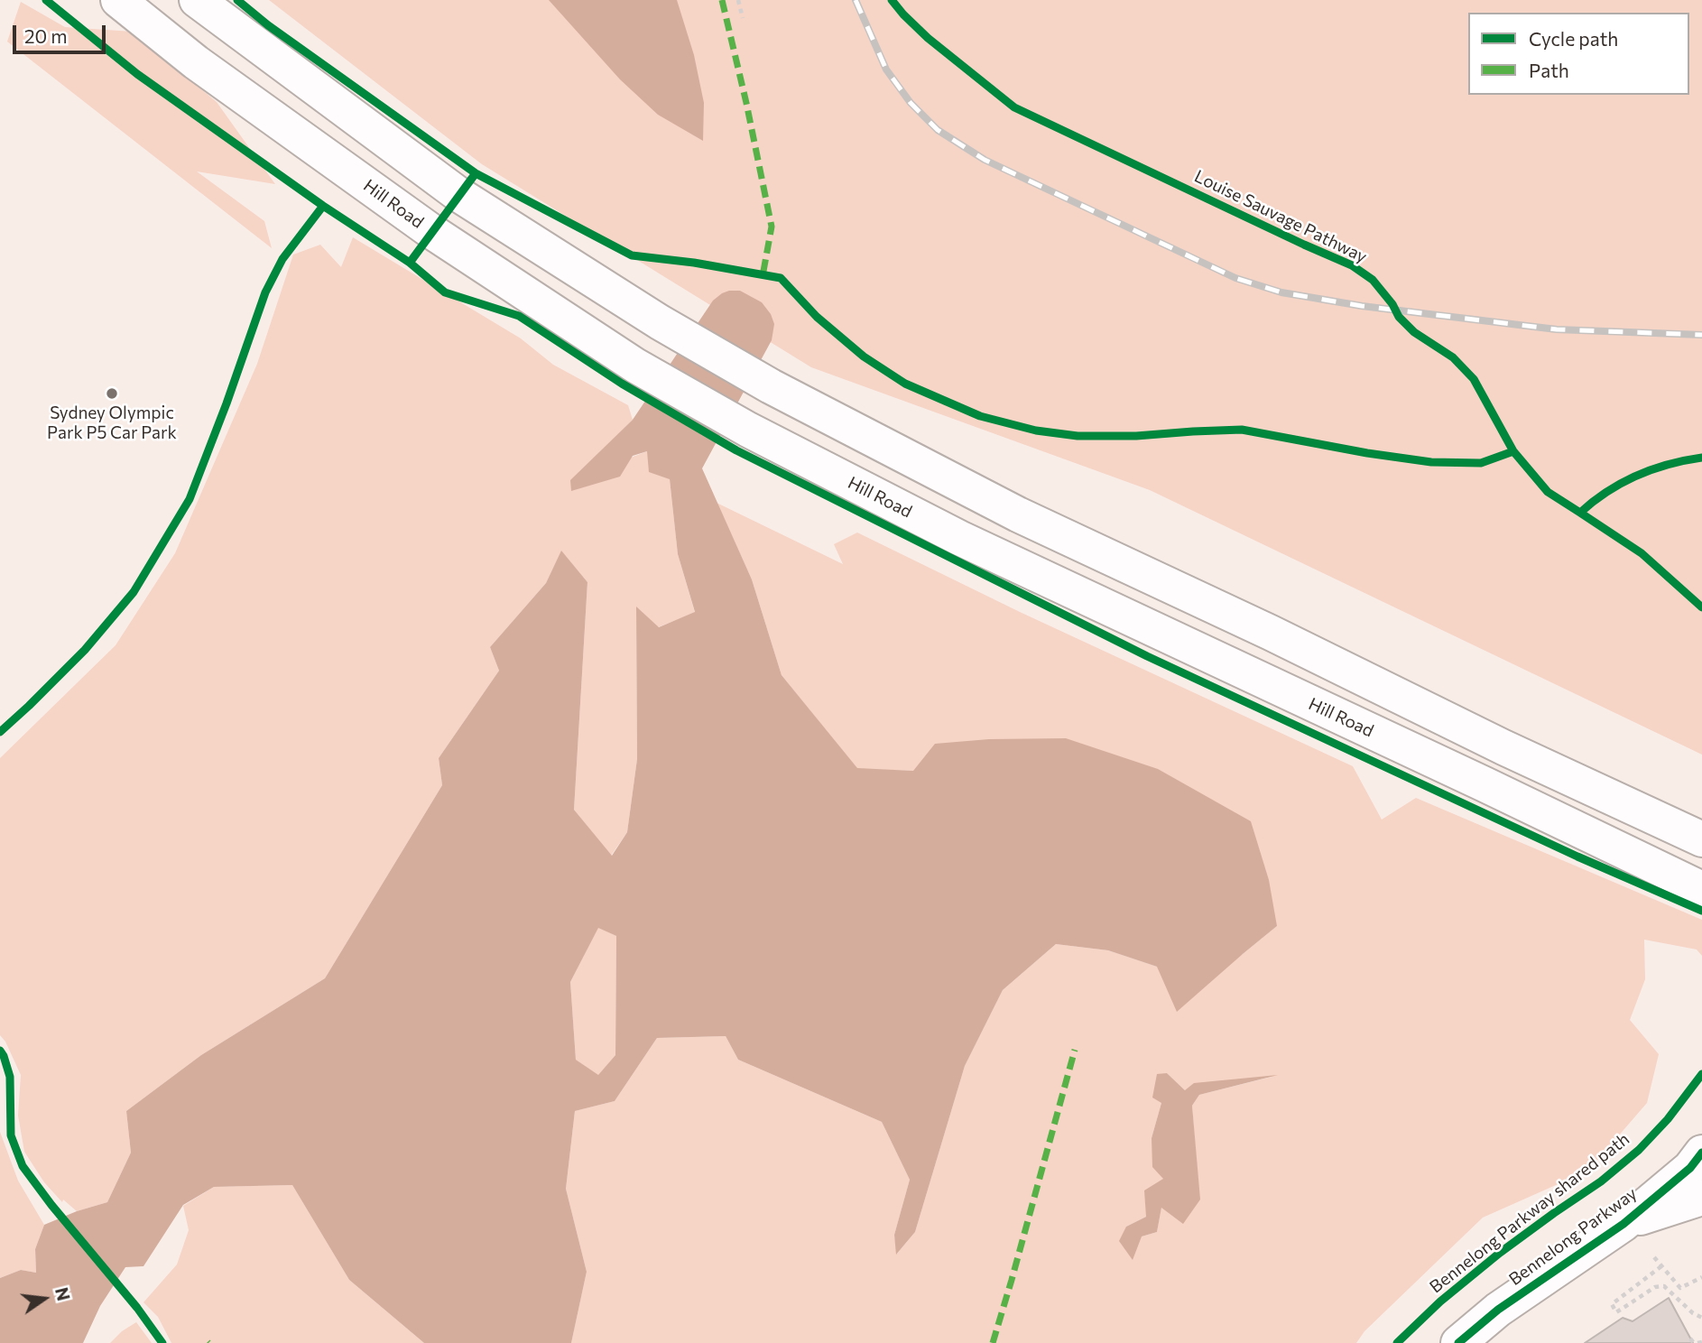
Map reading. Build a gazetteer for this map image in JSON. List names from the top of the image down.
{
  "streets": {
    "street": ["Hill Road", "Bennelong Parkway"],
    "cycle path": ["Louise Sauvage Pathway", "Bennelong Parkway shared path"]
  },
  "places": ["Sydney Olympic Park P5 Car Park"],
  "legend": ["Cycle path", "Path"],
  "scale_bar": "20 m",
  "north": "right"
}
